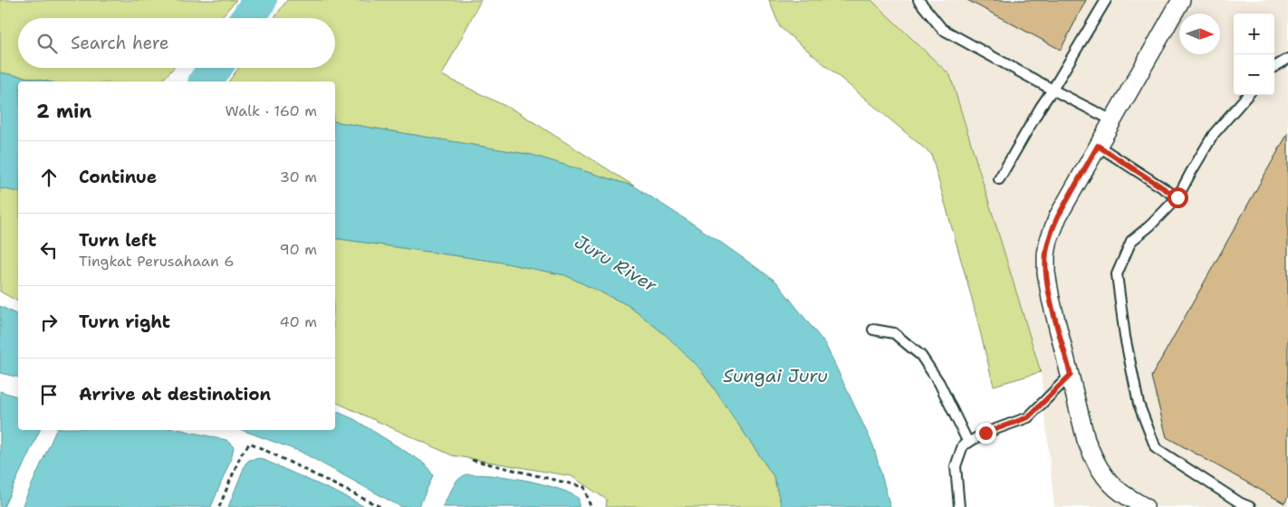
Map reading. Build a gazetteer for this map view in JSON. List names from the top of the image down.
{
  "water": ["Juru River", "Sungai Juru"],
  "north": "right",
  "page": {
    "map_buttons": ["+", "−"],
    "search": "Search here",
    "heading": ["2 min", "Walk · 160 m"],
    "list": [
      ["Continue", "30 m"],
      ["Turn left", "Tingkat Perusahaan 6", "90 m"],
      ["Turn right", "40 m"],
      "Arrive at destination"
    ]
  }
}
